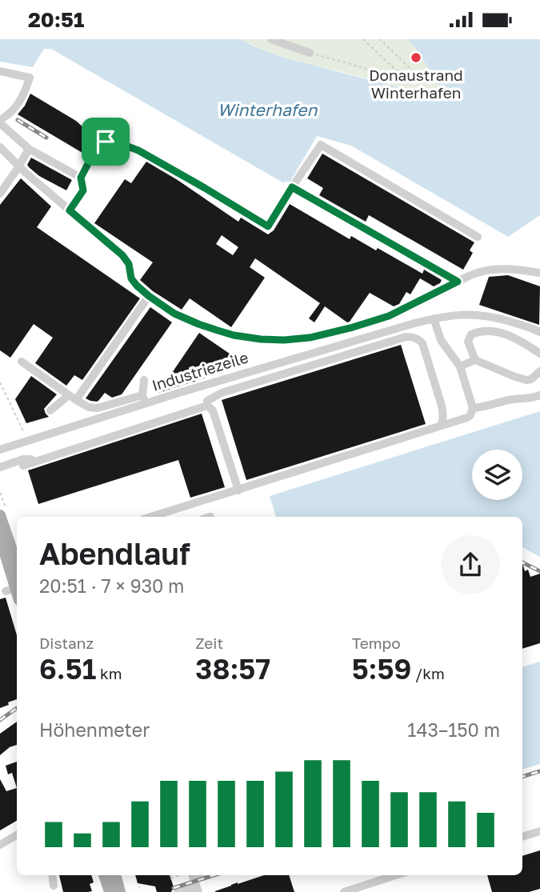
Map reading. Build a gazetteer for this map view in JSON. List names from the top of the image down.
{
  "streets": {
    "street": ["Industriezeile"]
  },
  "water": ["Winterhafen"],
  "places": ["Donaustrand Winterhafen"],
  "page": {
    "status": "20:51",
    "heading": ["Abendlauf", "20:51 · 7 × 930 m"],
    "stats": [
      ["Distanz", "6.51 km"],
      ["Zeit", "38:57"],
      ["Tempo", "5:59 /km"]
    ],
    "chart": ["Höhenmeter", "143–150 m"]
  }
}
